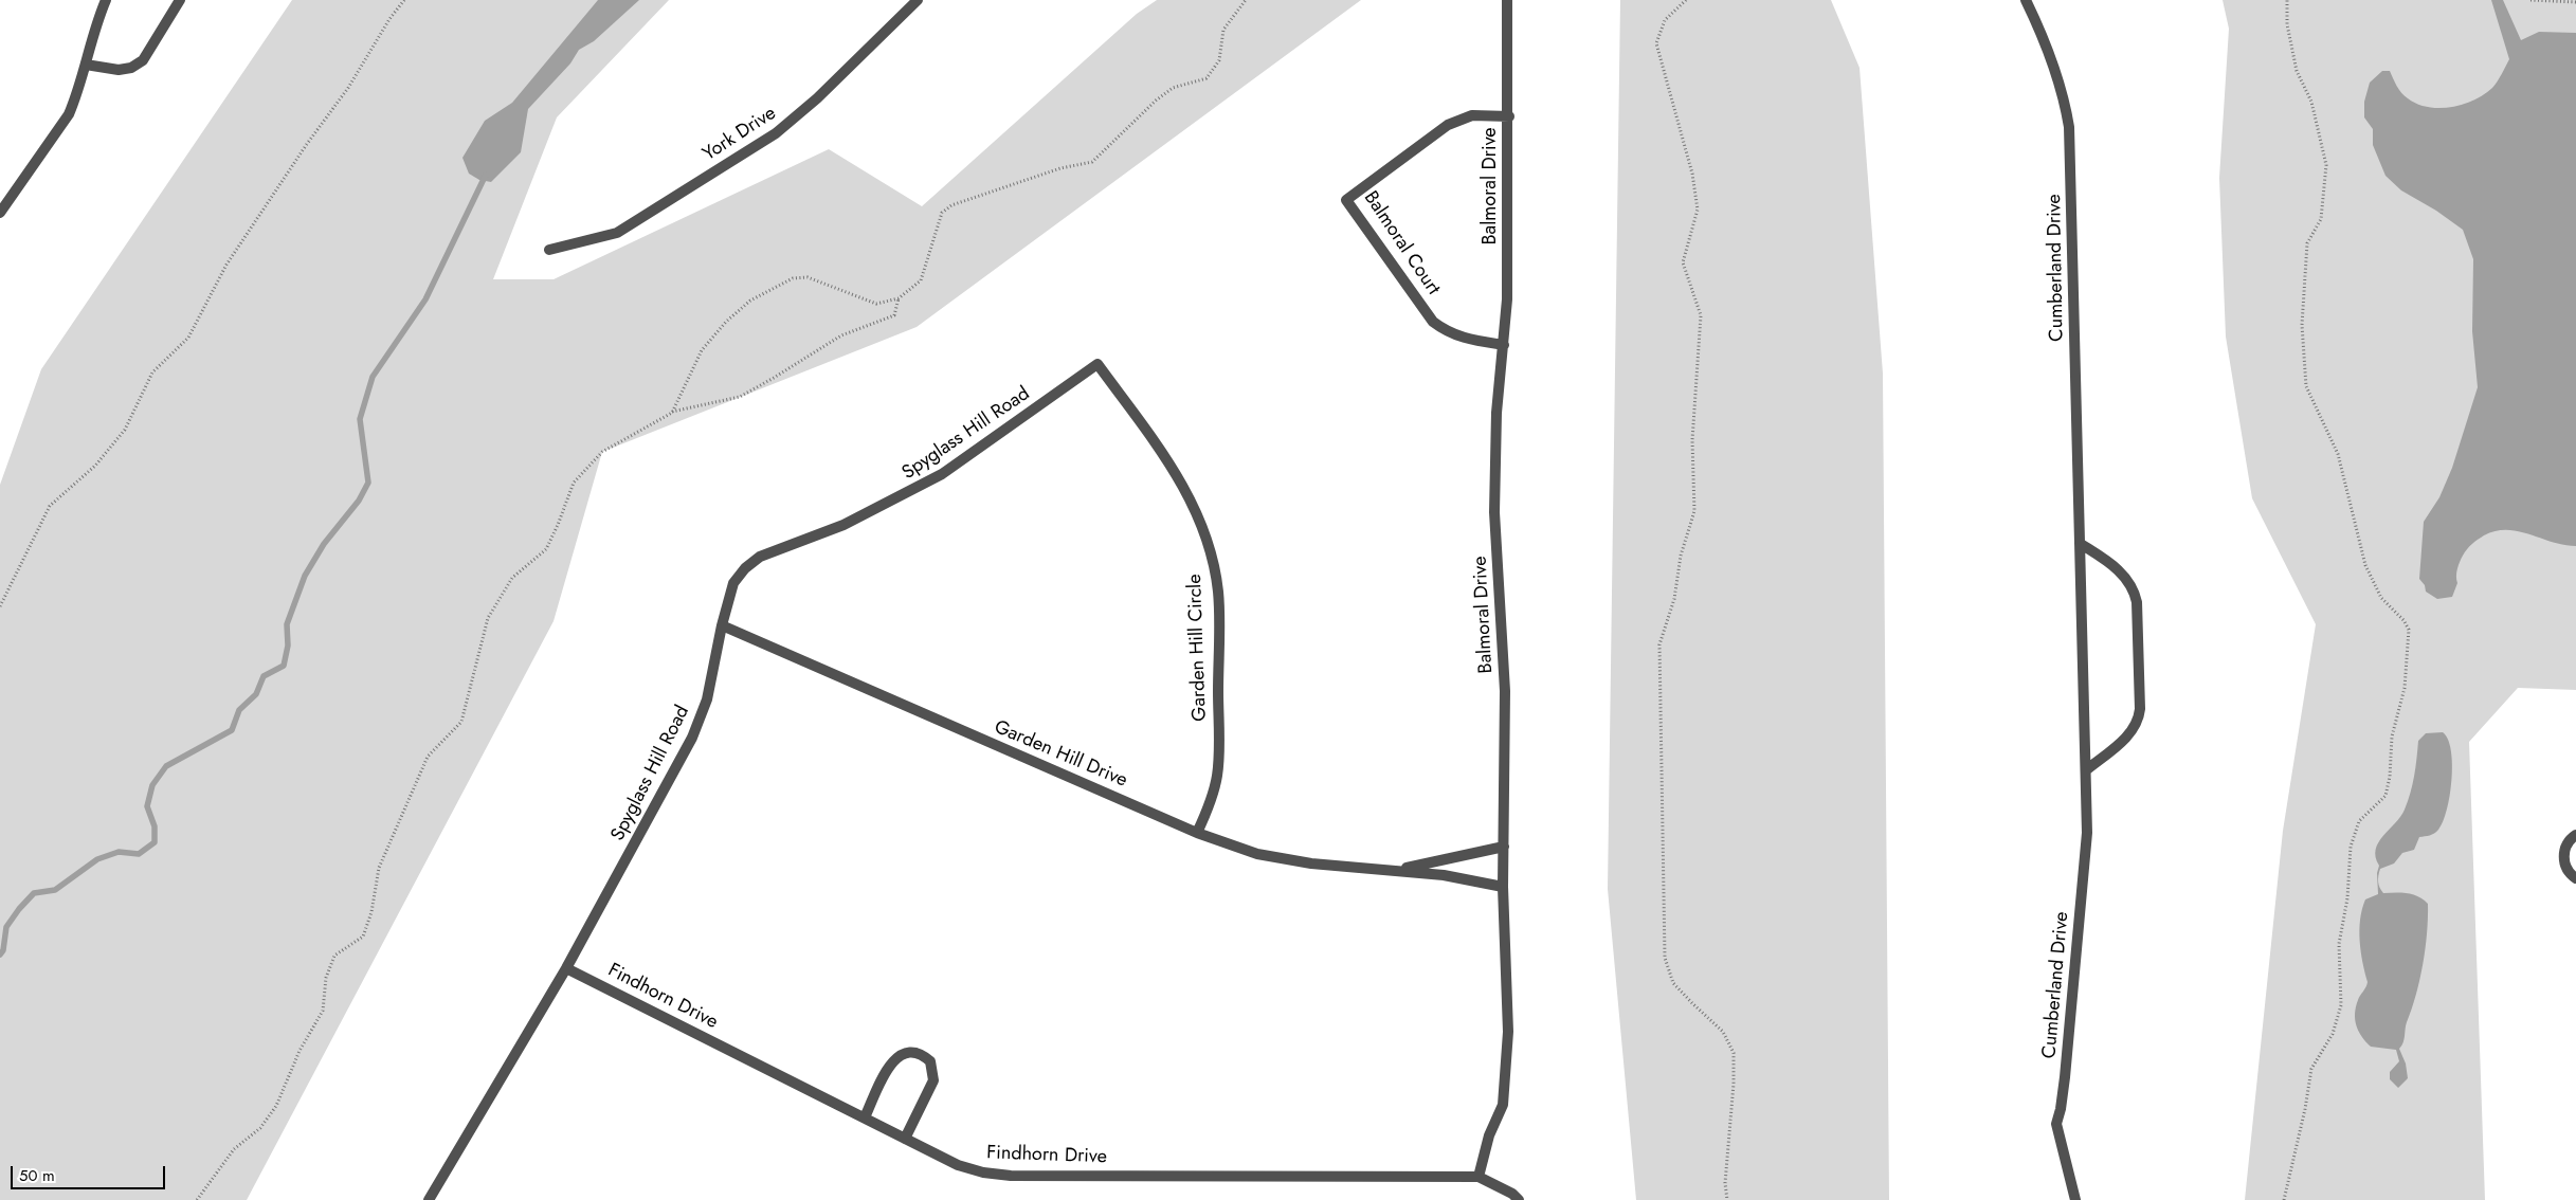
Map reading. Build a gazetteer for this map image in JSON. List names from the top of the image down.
{
  "streets": {
    "street": [
      "York Drive",
      "Balmoral Drive",
      "Balmoral Court",
      "Cumberland Drive",
      "Spyglass Hill Road",
      "Garden Hill Circle",
      "Garden Hill Drive",
      "Findhorn Drive"
    ]
  },
  "crossings": [
    ["Balmoral Drive", "Balmoral Court"],
    ["Balmoral Drive", "Garden Hill Drive"],
    ["Balmoral Drive", "Findhorn Drive"],
    ["Spyglass Hill Road", "Garden Hill Circle"],
    ["Spyglass Hill Road", "Garden Hill Drive"],
    ["Spyglass Hill Road", "Findhorn Drive"],
    ["Garden Hill Circle", "Garden Hill Drive"]
  ],
  "scale_bar": "50 m"
}
